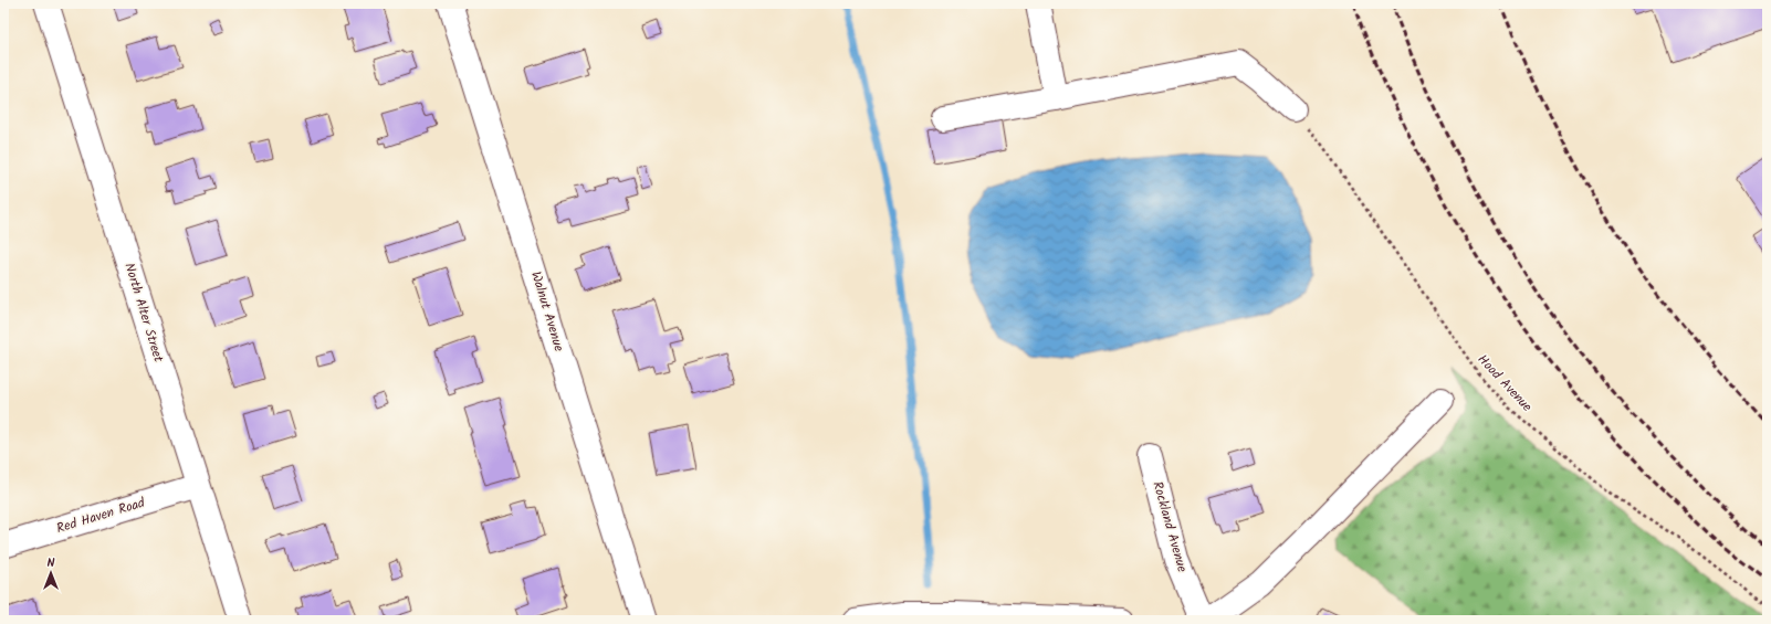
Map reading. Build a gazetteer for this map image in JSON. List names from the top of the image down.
{
  "streets": {
    "street": [
      "Walnut Avenue",
      "North Alter Street",
      "Red Haven Road",
      "Rockland Avenue"
    ],
    "path": ["Hood Avenue"]
  },
  "crossings": [
    ["North Alter Street", "Red Haven Road"]
  ],
  "north": "top"
}
